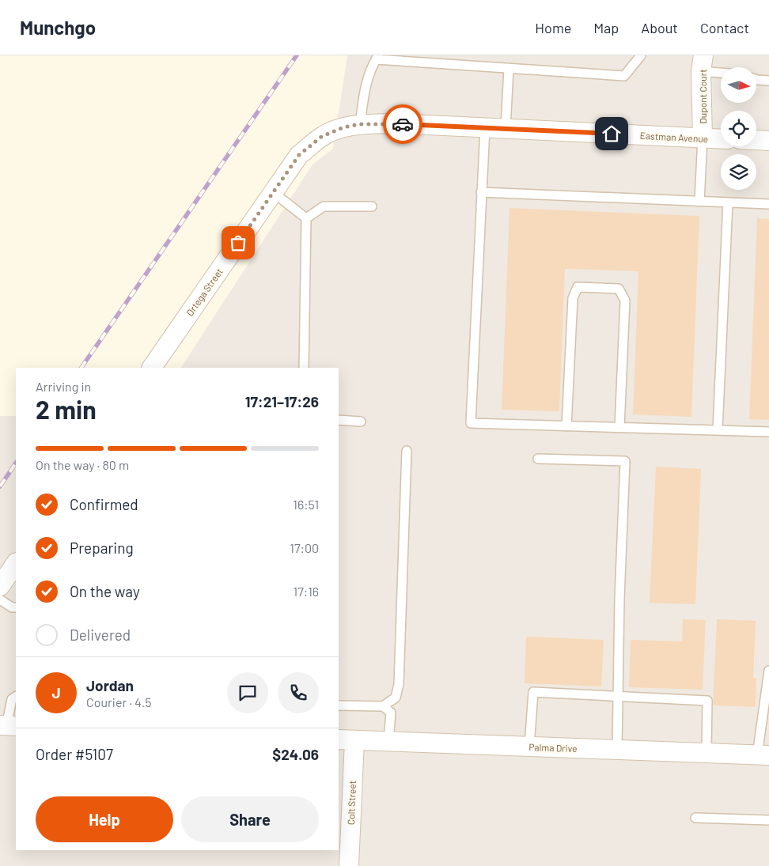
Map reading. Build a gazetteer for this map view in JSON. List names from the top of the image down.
{
  "streets": {
    "street": [
      "Dupont Court",
      "Eastman Avenue",
      "Ortega Street",
      "Palma Drive",
      "Colt Street"
    ]
  },
  "crossings": [
    ["Dupont Court", "Eastman Avenue"],
    ["Eastman Avenue", "Ortega Street"],
    ["Palma Drive", "Colt Street"]
  ],
  "north": "right",
  "page": {
    "header": "Munchgo",
    "nav": [
      "Home",
      "Map",
      "About",
      "Contact"
    ],
    "heading": ["2 min", "Arriving in", "17:21–17:26"],
    "panel": [
      "Jordan",
      "Courier · 4.5",
      "Order #5107",
      "$24.06"
    ],
    "bar": "On the way · 80 m",
    "list": [
      ["Confirmed", "16:51"],
      ["Preparing", "17:00"],
      ["On the way", "17:16"],
      "Delivered"
    ],
    "round": "J",
    "buttons": ["Help", "Share"]
  }
}
